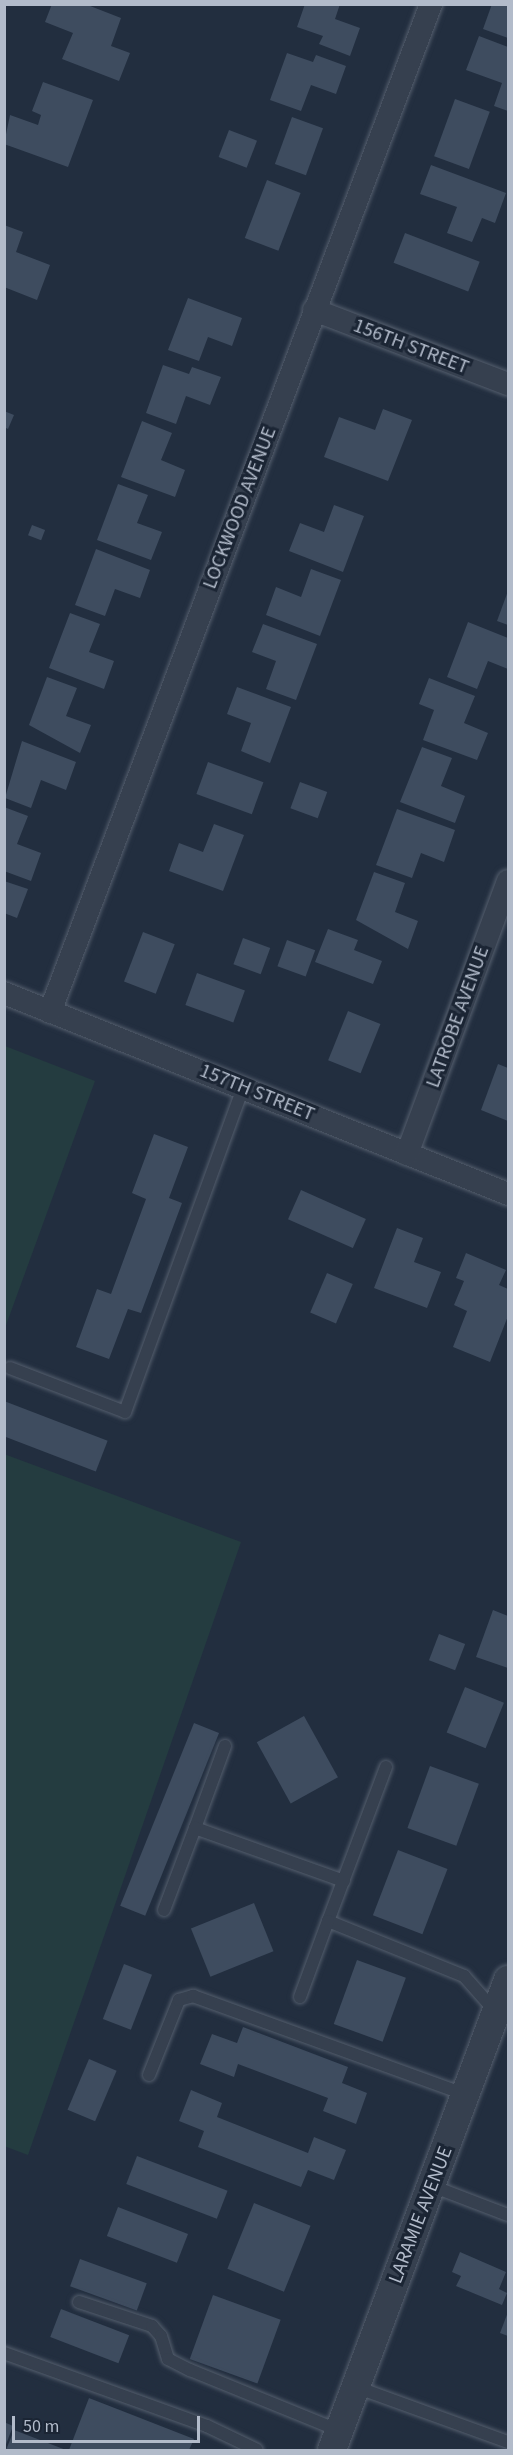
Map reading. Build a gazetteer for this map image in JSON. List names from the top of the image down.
{
  "streets": {
    "street": [
      "156TH STREET",
      "LOCKWOOD AVENUE",
      "LATROBE AVENUE",
      "157TH STREET",
      "LARAMIE AVENUE"
    ]
  },
  "crossings": [
    ["156TH STREET", "LOCKWOOD AVENUE"],
    ["LOCKWOOD AVENUE", "157TH STREET"],
    ["LATROBE AVENUE", "157TH STREET"]
  ],
  "scale_bar": "50 m"
}
